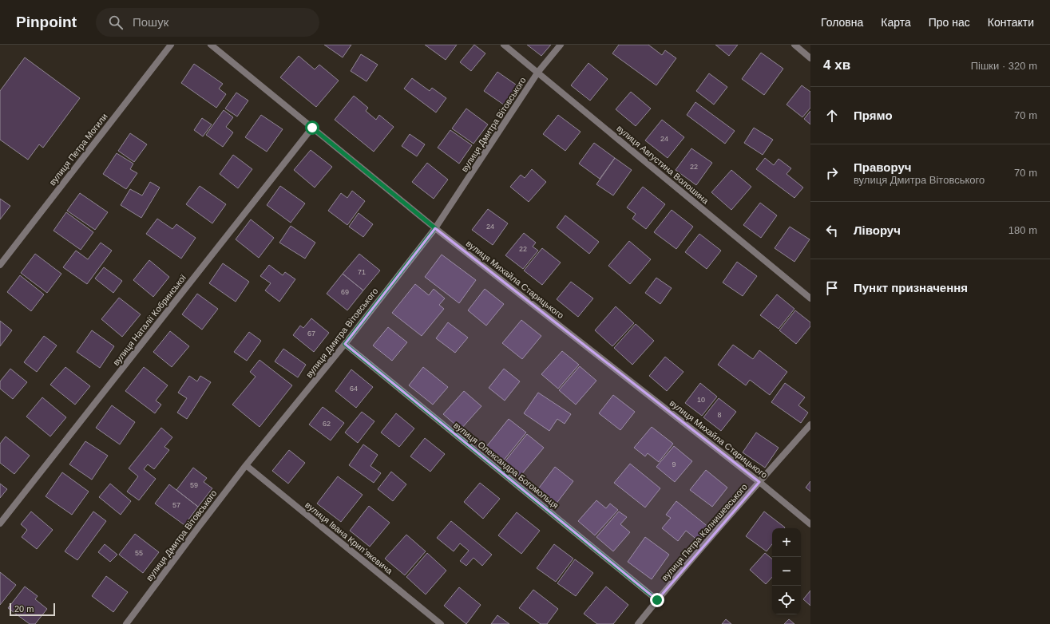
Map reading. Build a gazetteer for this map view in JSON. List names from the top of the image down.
{
  "streets": {
    "street": [
      "вулиця Дмитра Вітовського",
      "вулиця Петра Могили",
      "вулиця Августина Волошина",
      "вулиця Михайла Старицького",
      "вулиця Наталії Кобринської",
      "вулиця Олександра Богомольця",
      "вулиця Петра Калнишевського",
      "вулиця Івана Крипʼякевича"
    ]
  },
  "crossings": [
    ["вулиця Дмитра Вітовського", "вулиця Августина Волошина"],
    ["вулиця Дмитра Вітовського", "вулиця Михайла Старицького"],
    ["вулиця Дмитра Вітовського", "вулиця Олександра Богомольця"],
    ["вулиця Дмитра Вітовського", "вулиця Івана Крипʼякевича"],
    ["вулиця Михайла Старицького", "вулиця Наталії Кобринської"],
    ["вулиця Михайла Старицького", "вулиця Петра Калнишевського"],
    ["вулиця Олександра Богомольця", "вулиця Петра Калнишевського"]
  ],
  "house_numbers": [
    "24",
    "22",
    "24",
    "22",
    "71",
    "69",
    "67",
    "64",
    "10",
    "8",
    "62",
    "9",
    "59",
    "57",
    "55"
  ],
  "scale_bar": "20 m",
  "page": {
    "header": "Pinpoint",
    "search": "Пошук",
    "nav": [
      "Головна",
      "Карта",
      "Про нас",
      "Контакти"
    ],
    "heading": ["4 хв", "Пішки · 320 m"],
    "list": [
      ["Прямо", "70 m"],
      ["Праворуч", "вулиця Дмитра Вітовського", "70 m"],
      ["Ліворуч", "180 m"],
      "Пункт призначення"
    ],
    "map_buttons": ["+", "−"],
    "scale": "20 m"
  }
}
